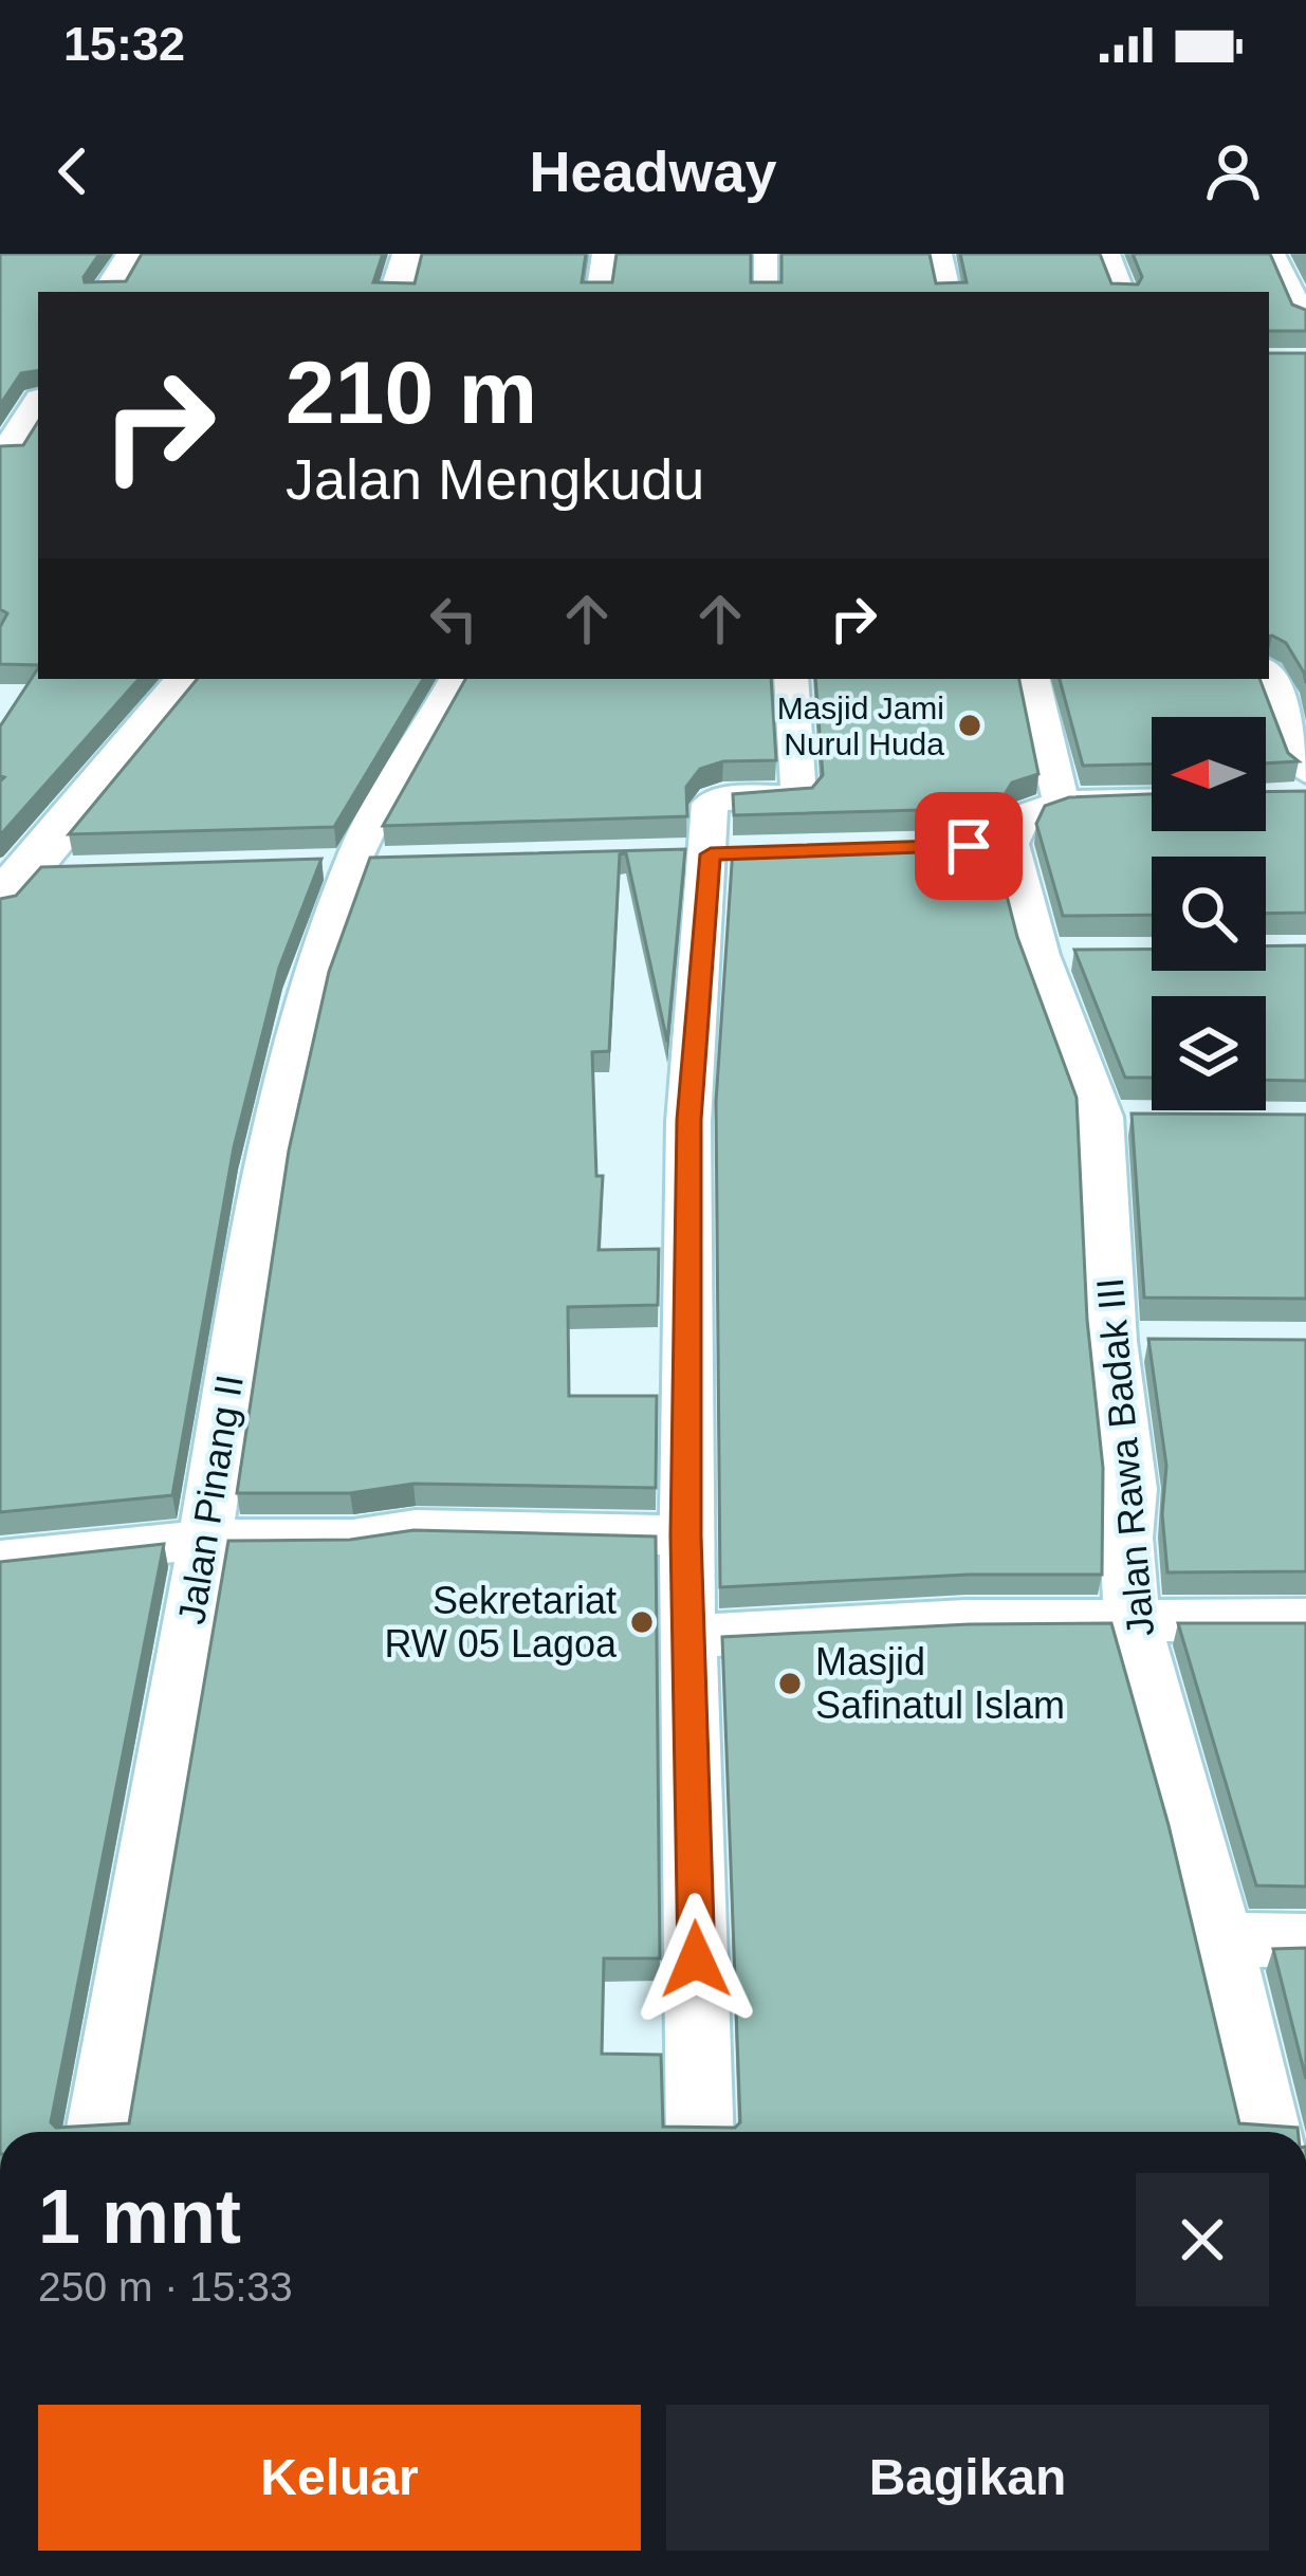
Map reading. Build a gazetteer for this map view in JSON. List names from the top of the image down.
{
  "streets": {
    "street": ["Jalan Rawa Badak III", "Jalan Pinang II"]
  },
  "places": ["Masjid Jami Nurul Huda", "Sekretariat RW 05 Lagoa", "Masjid Safinatul Islam"],
  "north": "left",
  "page": {
    "status": "15:32",
    "header": "Headway",
    "turn": ["210 m", "Jalan Mengkudu"],
    "heading": ["1 mnt", "250 m · 15:33"],
    "buttons": ["Keluar", "Bagikan"]
  }
}
